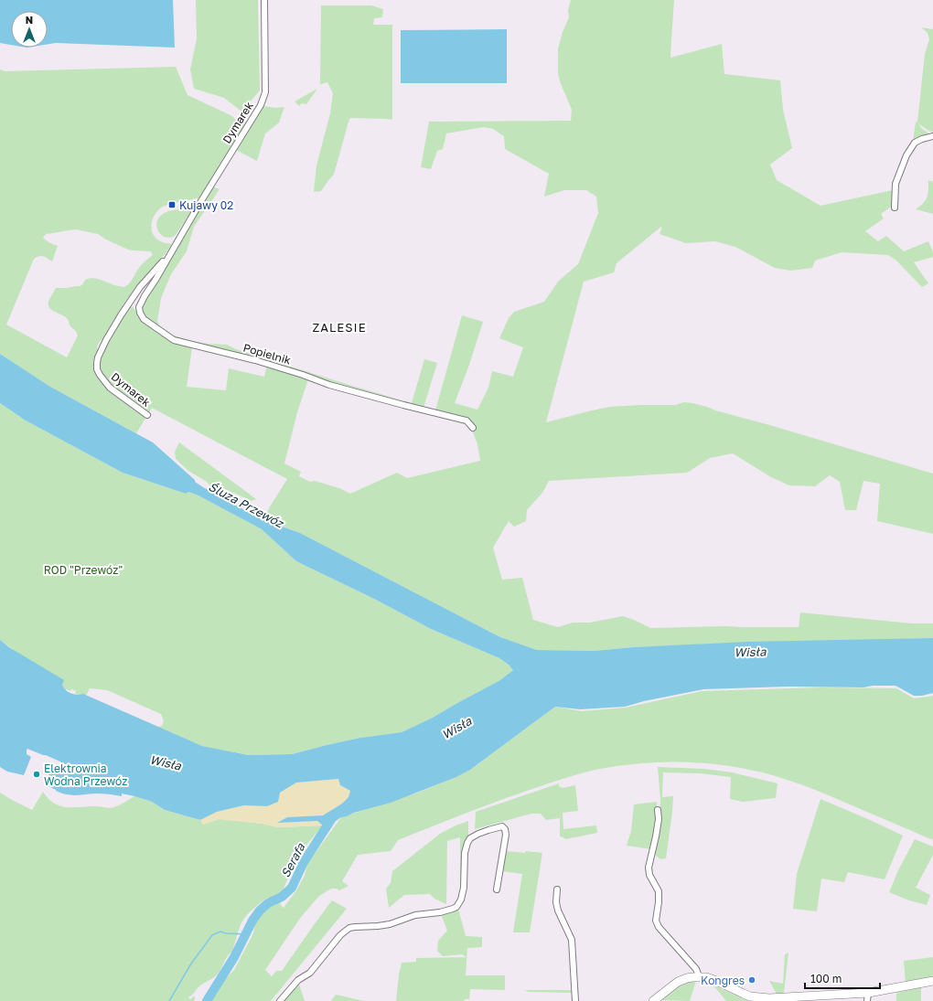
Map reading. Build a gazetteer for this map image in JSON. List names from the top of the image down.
{
  "streets": {
    "street": ["Dymarek", "Popielnik"]
  },
  "crossings": [
    ["Dymarek", "Popielnik"]
  ],
  "districts": ["ZALESIE"],
  "water": ["Śluza Przewóz", "Wisła", "Serafa"],
  "parks": ["ROD \"Przewóz\""],
  "places": {
    "transit": ["Kujawy 02"],
    "other": ["Elektrownia Wodna Przewóz", "Kongres"]
  },
  "scale_bar": "100 m",
  "north": "top"
}
